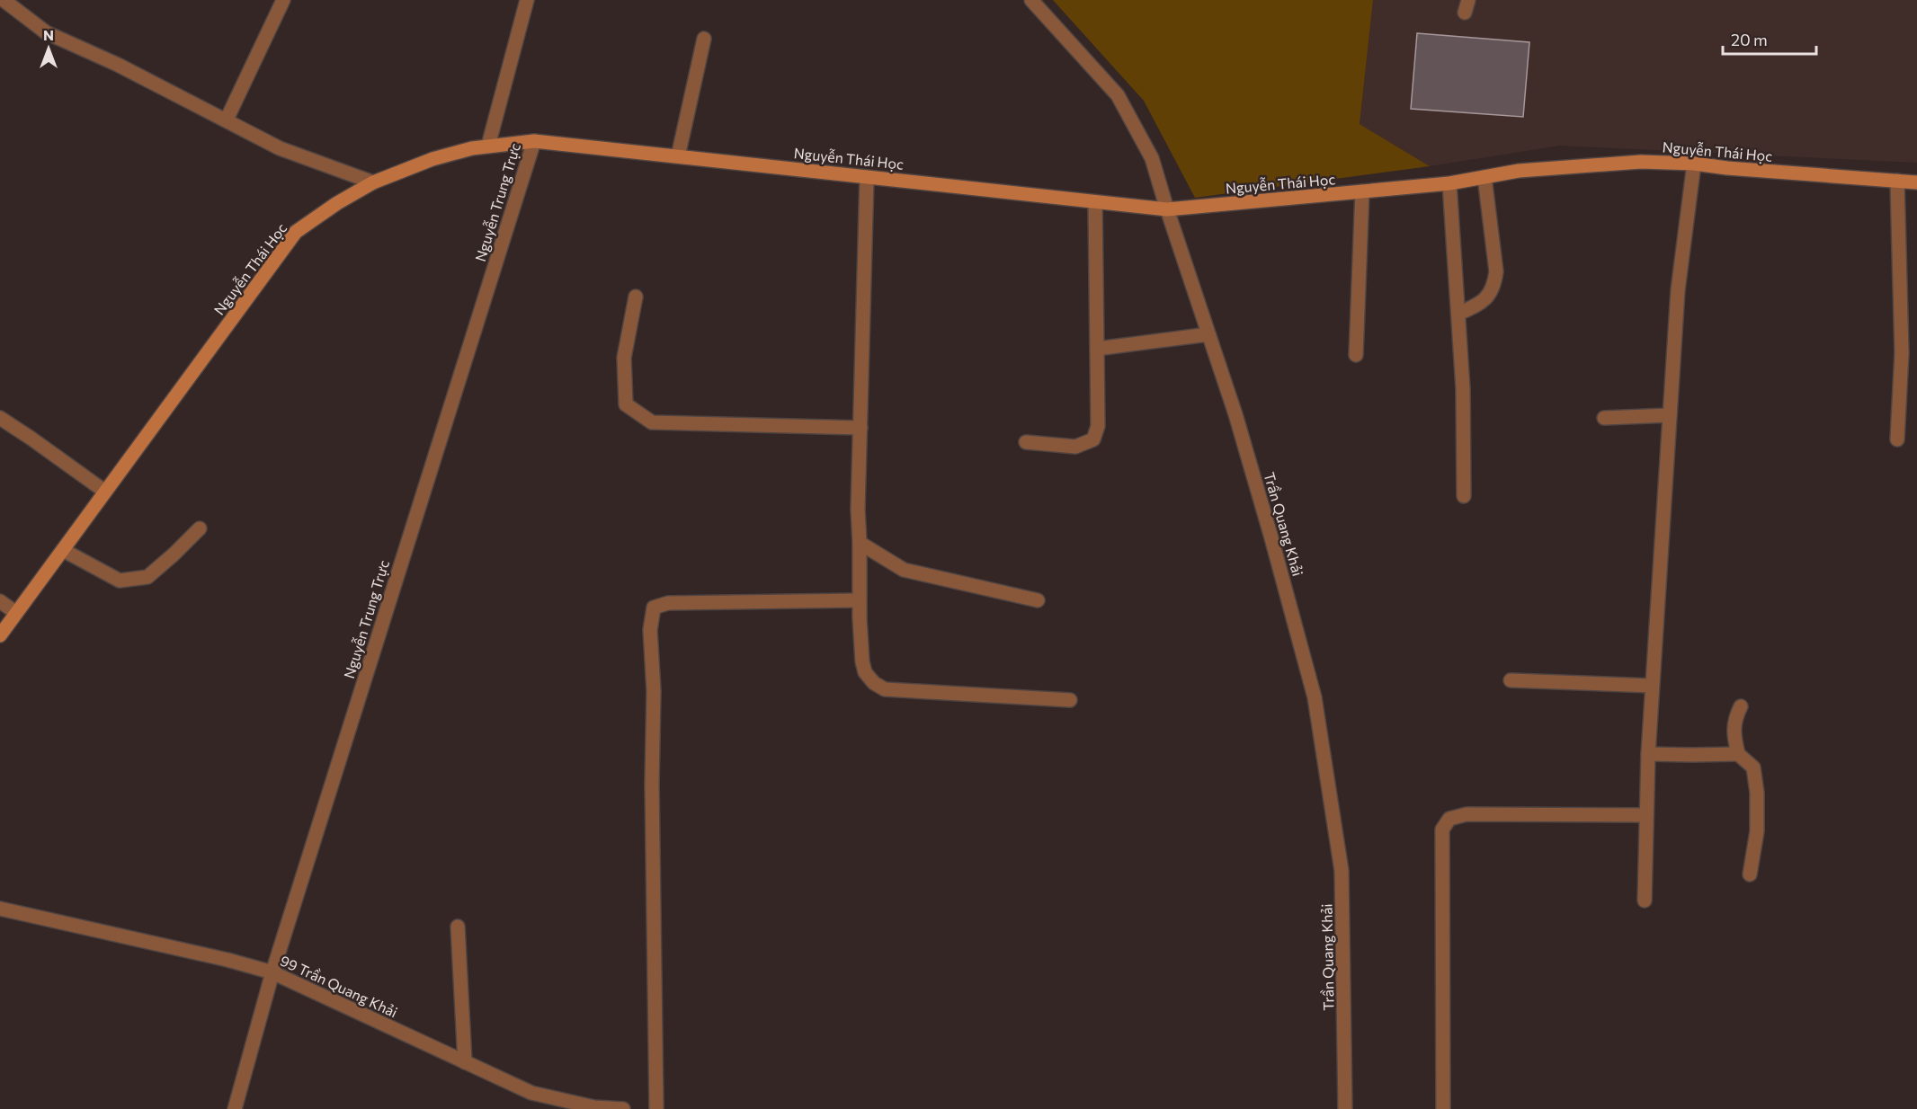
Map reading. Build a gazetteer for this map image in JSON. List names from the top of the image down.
{
  "streets": {
    "street": [
      "Nguyễn Thái Học",
      "Nguyễn Trung Trực",
      "Trần Quang Khải",
      "99 Trần Quang Khải"
    ]
  },
  "crossings": [
    ["Nguyễn Thái Học", "Nguyễn Trung Trực"],
    ["Nguyễn Thái Học", "Trần Quang Khải"],
    ["Nguyễn Trung Trực", "99 Trần Quang Khải"]
  ],
  "scale_bar": "20 m",
  "north": "top"
}
